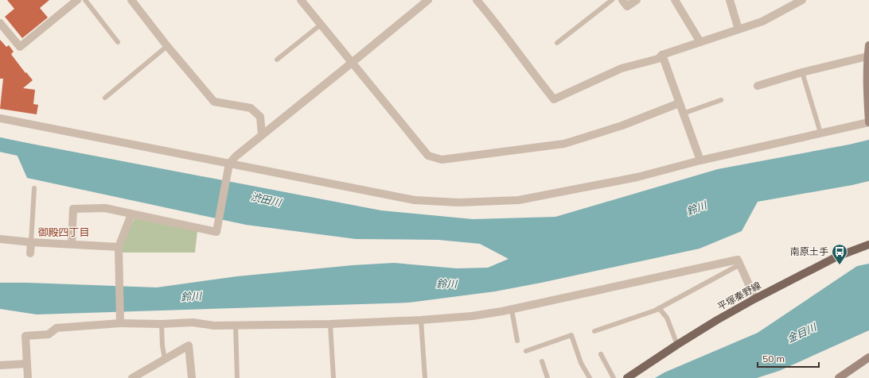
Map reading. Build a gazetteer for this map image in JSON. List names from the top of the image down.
{
  "streets": {
    "main road": ["平塚秦野線"]
  },
  "districts": ["御殿四丁目"],
  "water": ["渋田川", "鈴川", "金目川"],
  "places": {
    "bus stop": ["南原土手"]
  },
  "scale_bar": "50 m"
}
